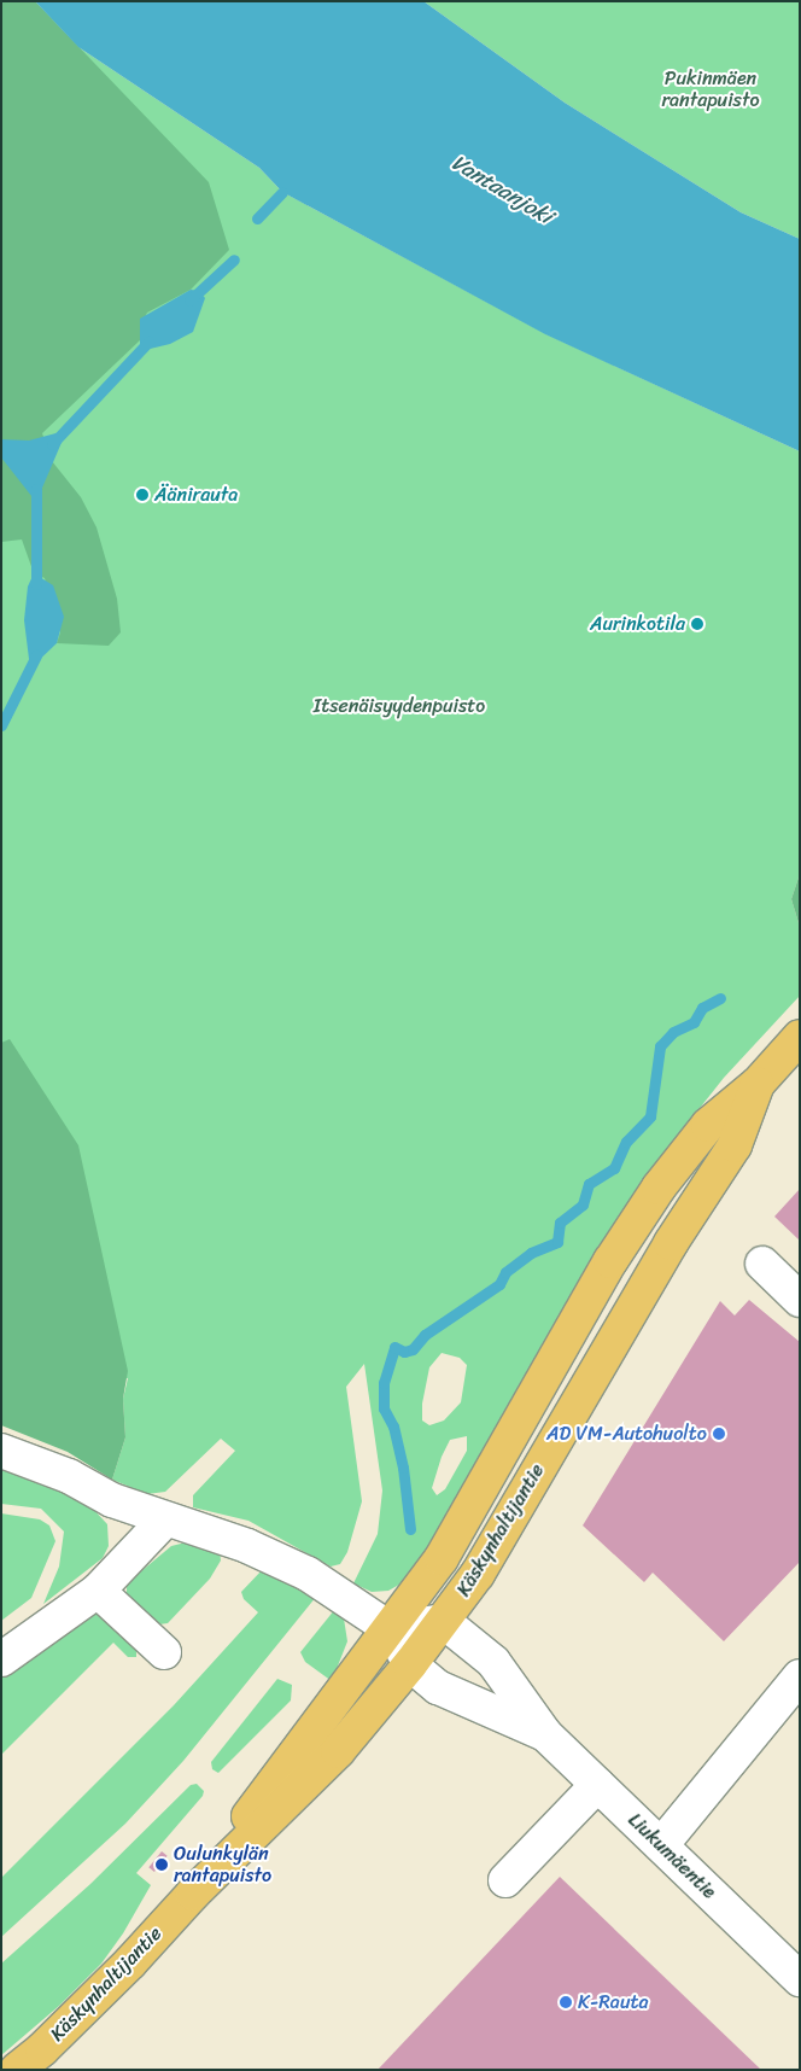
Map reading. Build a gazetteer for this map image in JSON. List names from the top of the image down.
{
  "streets": {
    "main road": ["Käskynhaltijantie"],
    "street": ["Liukumäentie"]
  },
  "crossings": [
    ["Käskynhaltijantie", "Liukumäentie"]
  ],
  "water": ["Vantaanjoki"],
  "parks": ["Pukinmäen rantapuisto", "Itsenäisyydenpuisto"],
  "places": [
    "Äänirauta",
    "Aurinkotila",
    "AD VM-Autohuolto",
    "Oulunkylän rantapuisto",
    "K-Rauta"
  ]
}
